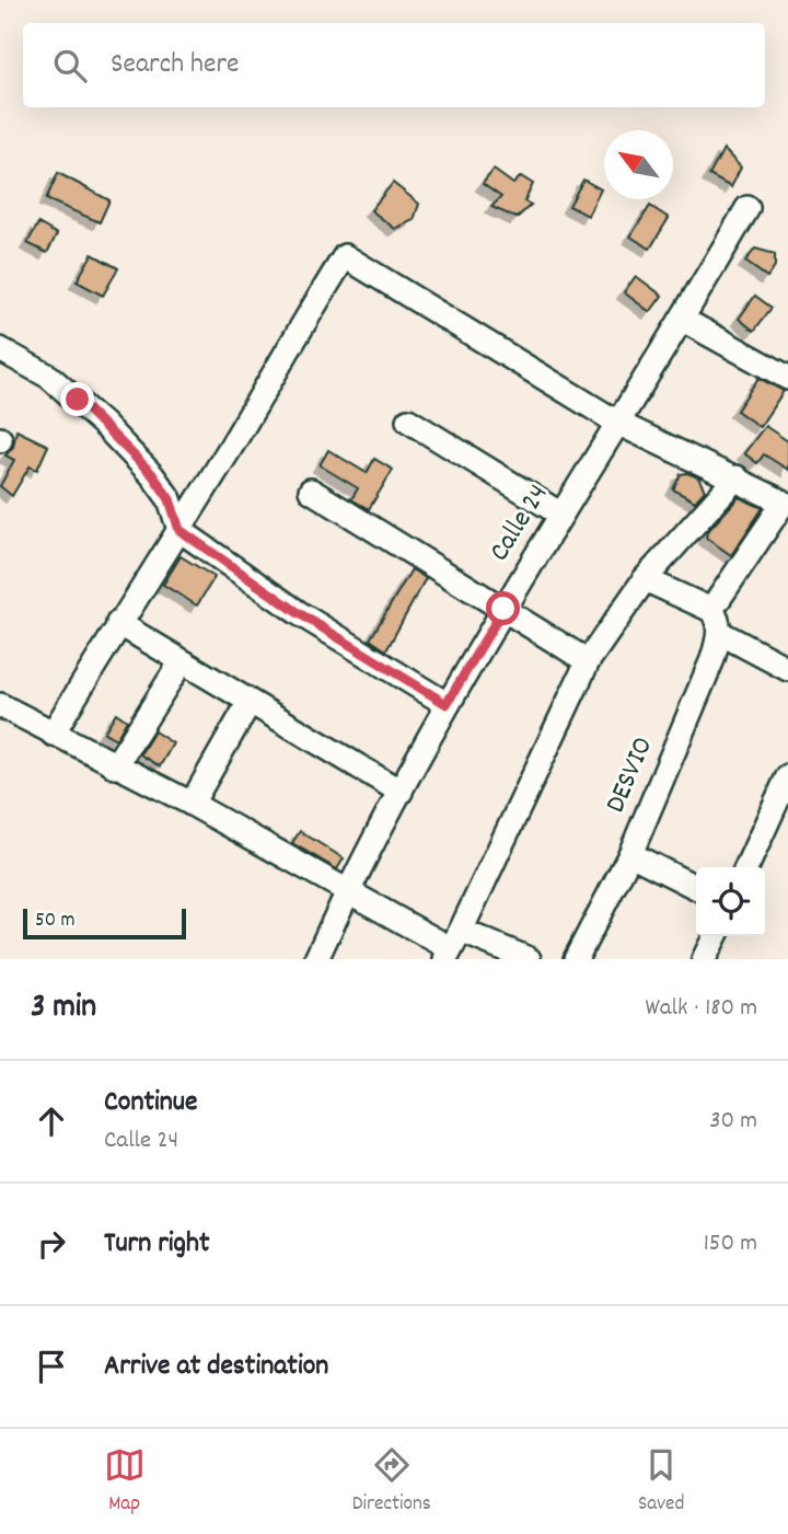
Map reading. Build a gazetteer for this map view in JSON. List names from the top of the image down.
{
  "streets": {
    "street": ["Calle 24", "DESVIO"]
  },
  "scale_bar": "50 m",
  "north": "top left",
  "page": {
    "search": "Search here",
    "scale": "50 m",
    "heading": ["3 min", "Walk · 180 m"],
    "list": [
      ["Continue", "Calle 24", "30 m"],
      ["Turn right", "150 m"],
      "Arrive at destination"
    ],
    "nav": ["Map", "Directions", "Saved"]
  }
}
